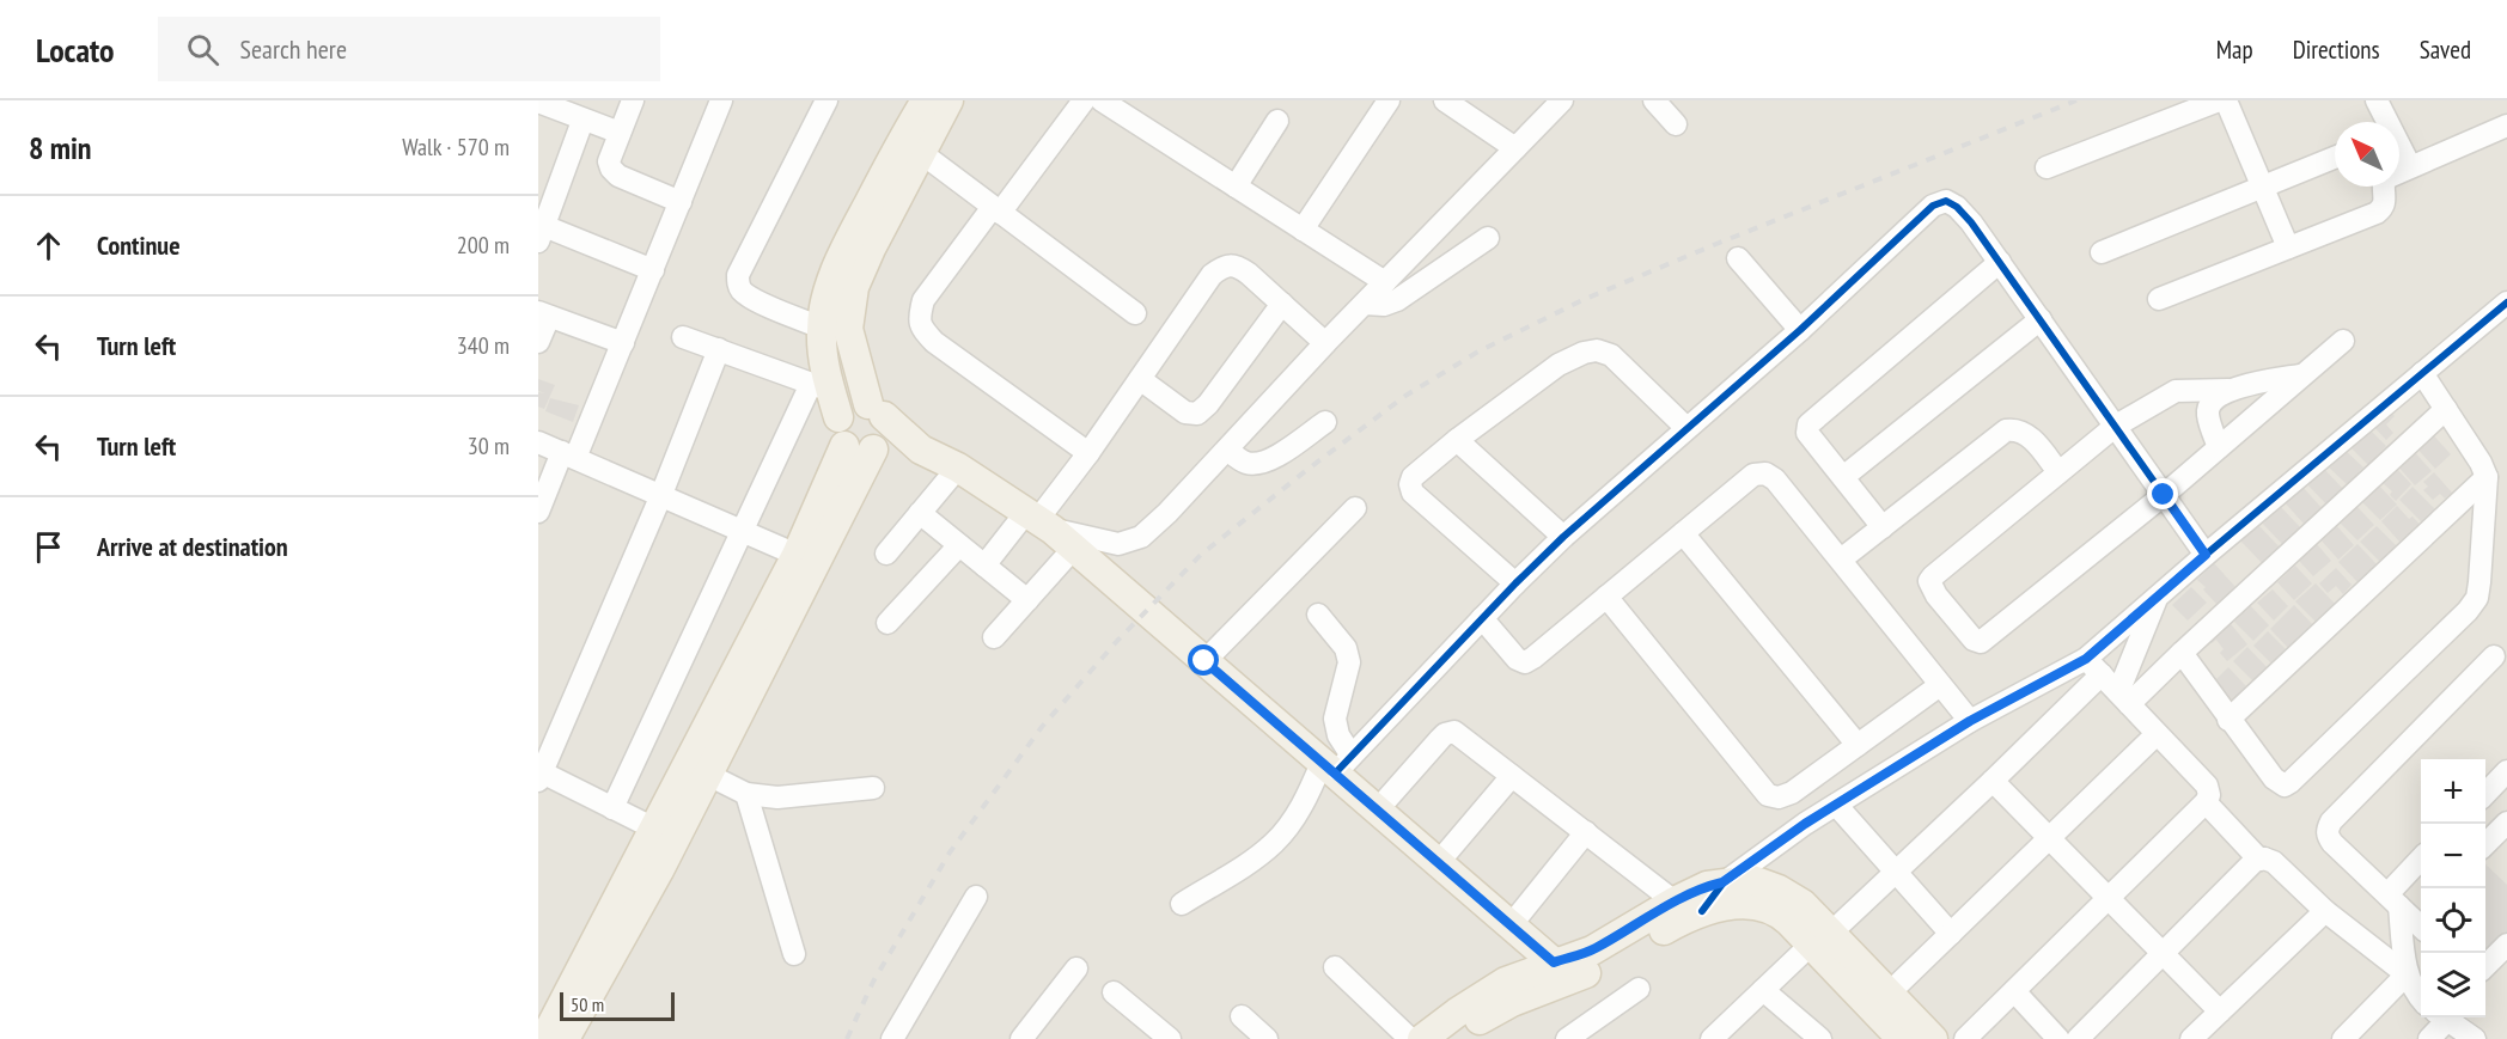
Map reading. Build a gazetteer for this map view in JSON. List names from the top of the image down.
{
  "scale_bar": "50 m",
  "north": "top left",
  "page": {
    "header": "Locato",
    "search": "Search here",
    "nav": ["Map", "Directions", "Saved"],
    "heading": ["8 min", "Walk · 570 m"],
    "list": [
      ["Continue", "200 m"],
      ["Turn left", "340 m"],
      ["Turn left", "30 m"],
      "Arrive at destination"
    ],
    "map_buttons": ["+", "−"],
    "scale": "50 m"
  }
}
